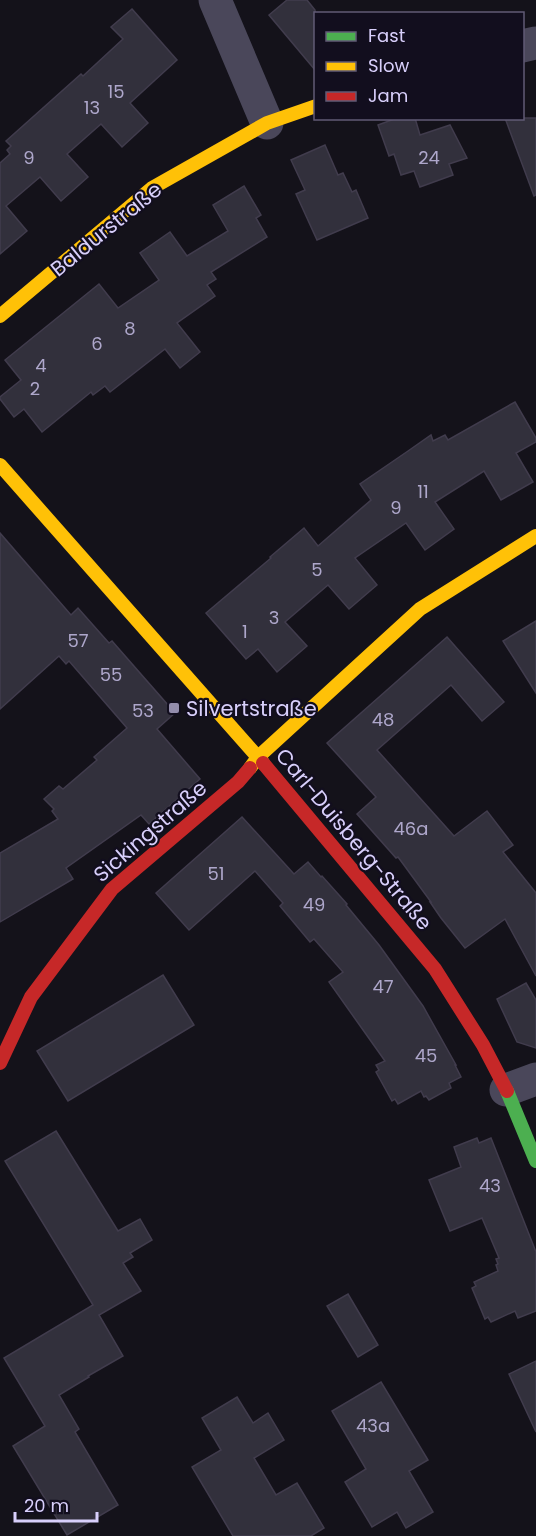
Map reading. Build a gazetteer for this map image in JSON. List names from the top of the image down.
{
  "streets": {
    "street": ["Baldurstraße", "Sickingstraße", "Carl-Duisberg-Straße"]
  },
  "crossings": [
    ["Sickingstraße", "Carl-Duisberg-Straße"]
  ],
  "places": {
    "transit": ["Silvertstraße"]
  },
  "house_numbers": [
    "15",
    "13",
    "9",
    "24",
    "8",
    "6",
    "4",
    "2",
    "11",
    "9",
    "5",
    "3",
    "1",
    "57",
    "55",
    "53",
    "48",
    "46a",
    "51",
    "49",
    "47",
    "45",
    "43",
    "43a"
  ],
  "legend": ["Fast", "Slow", "Jam"],
  "scale_bar": "20 m"
}
